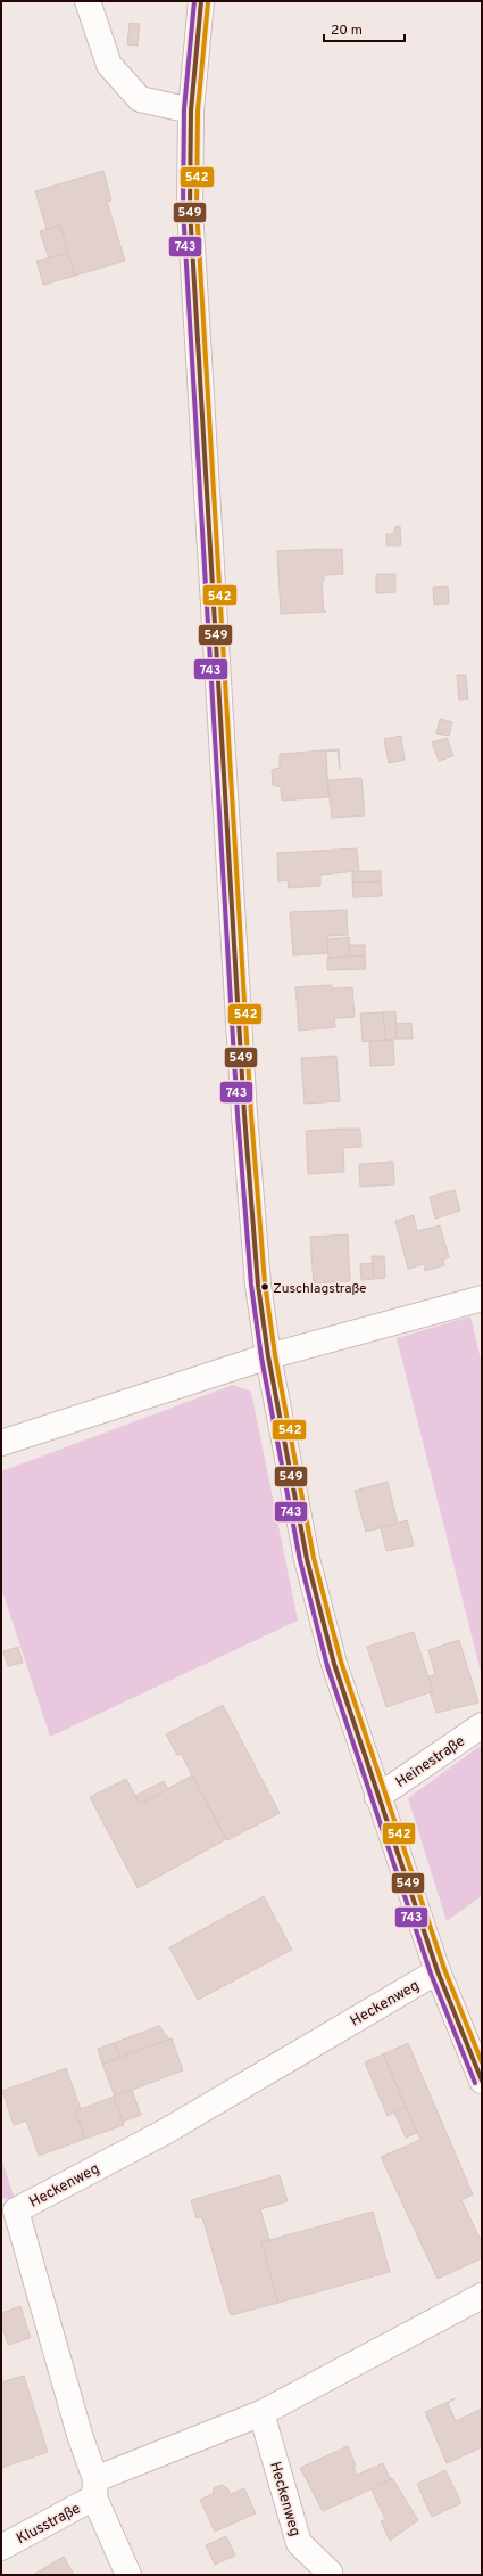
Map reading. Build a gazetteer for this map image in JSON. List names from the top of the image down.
{
  "streets": {
    "street": ["Heinestraße", "Heckenweg", "Klusstraße"]
  },
  "crossings": [
    ["Heckenweg", "Klusstraße"]
  ],
  "places": ["Zuschlagstraße"],
  "lines": ["transit line 549", "transit line 743", "transit line 542"],
  "scale_bar": "20 m"
}
